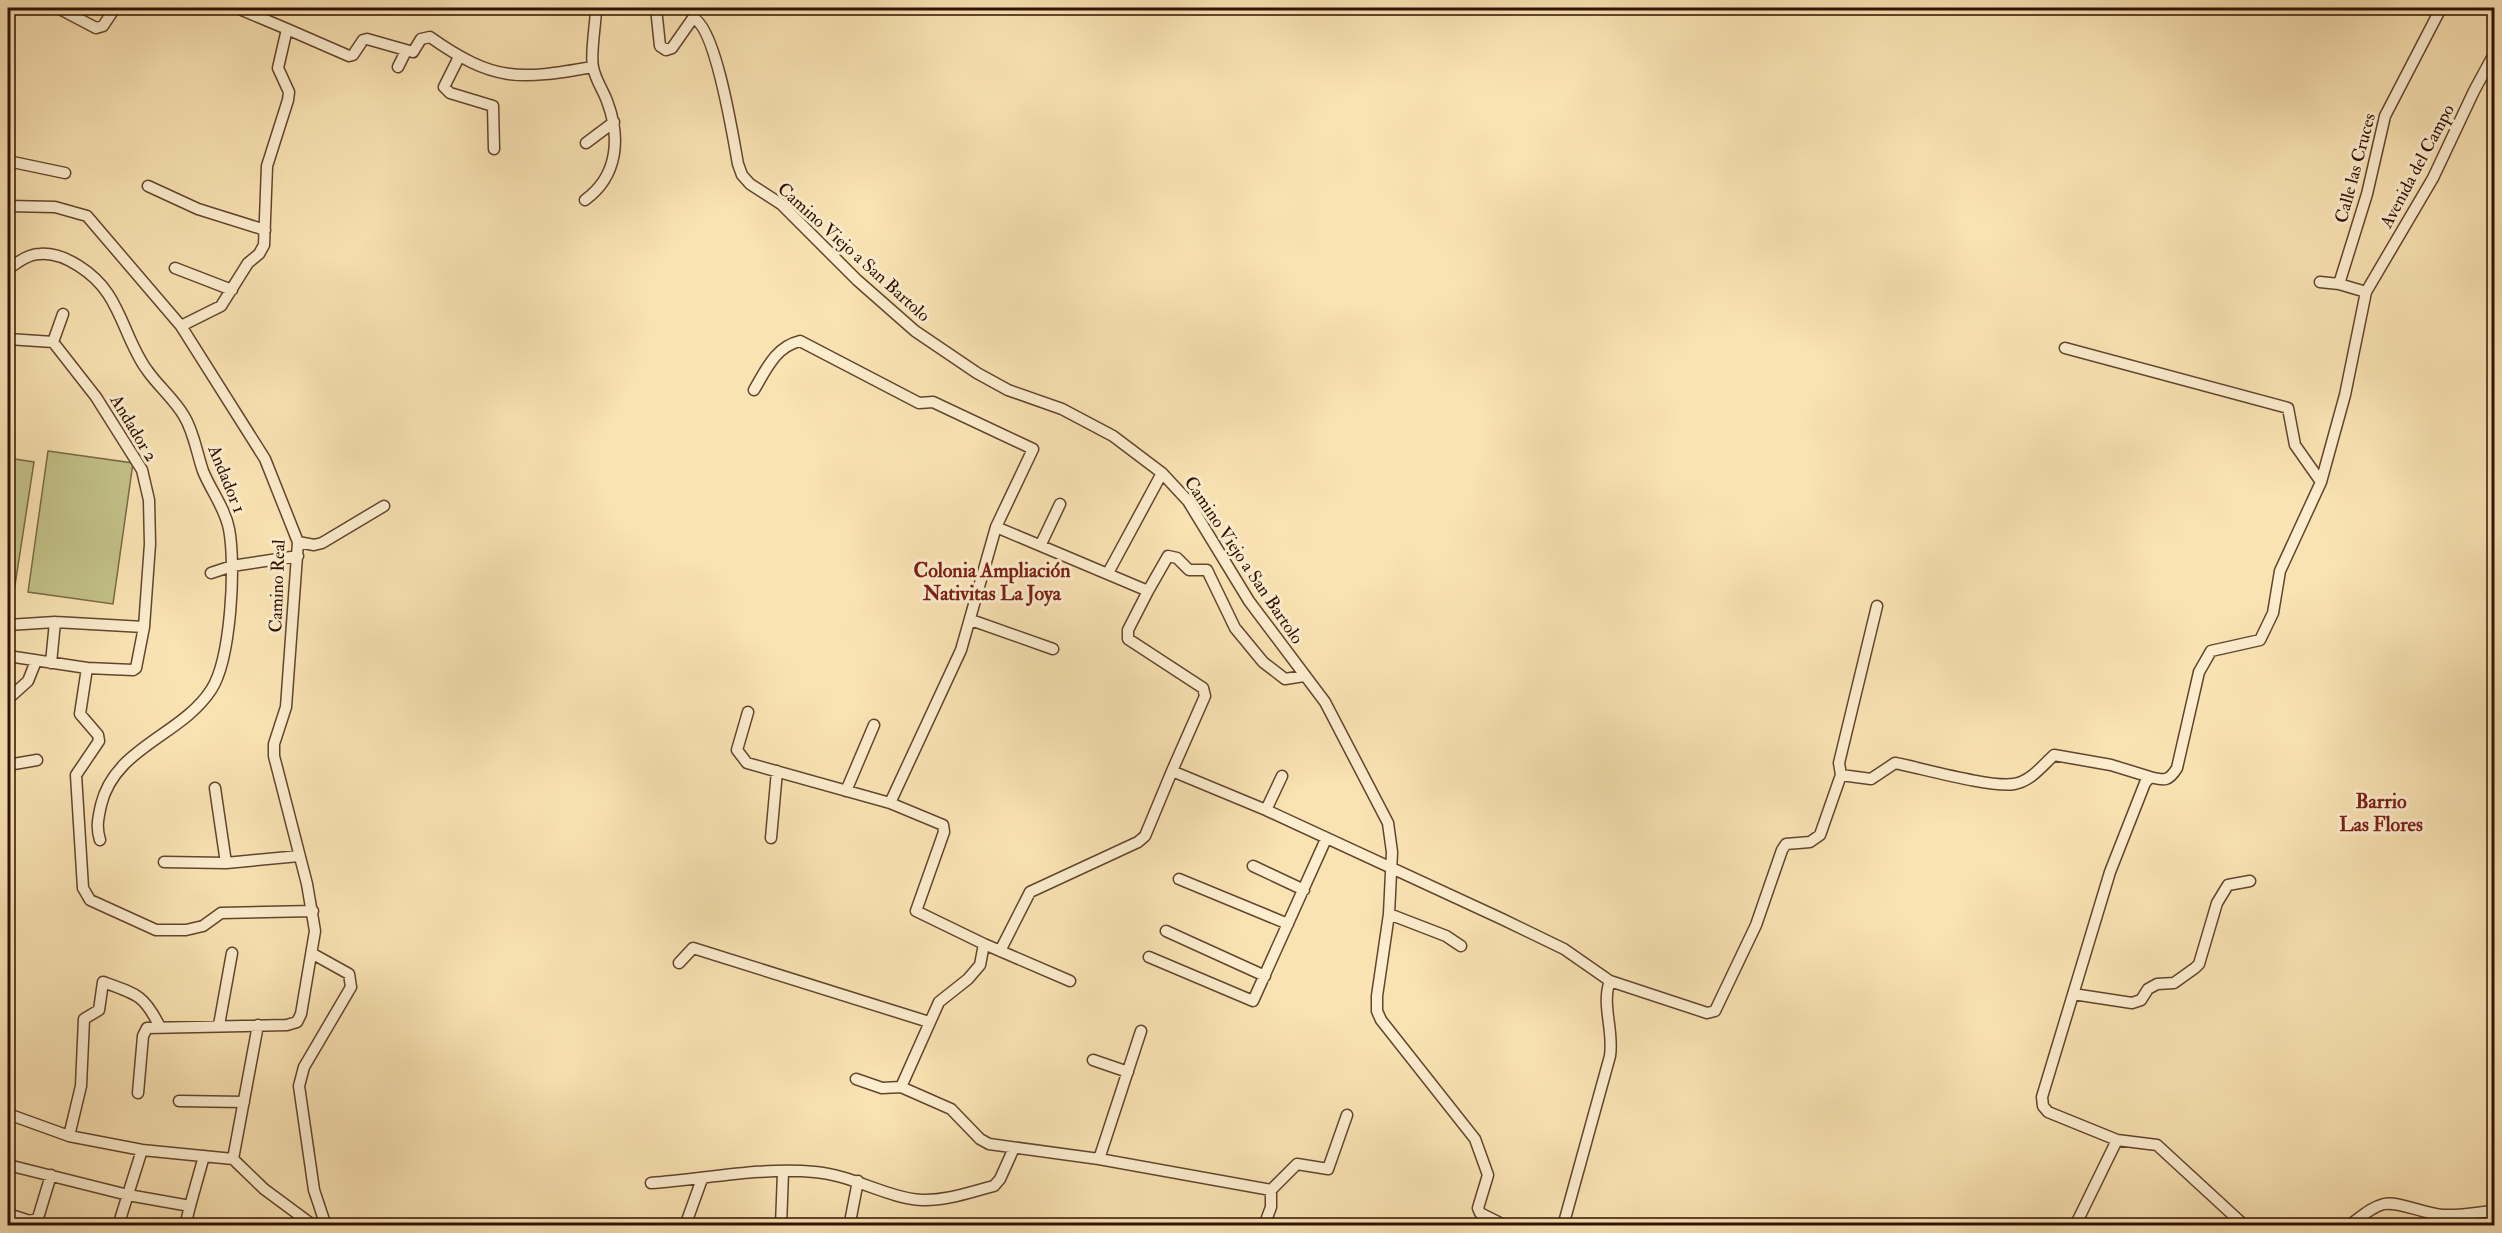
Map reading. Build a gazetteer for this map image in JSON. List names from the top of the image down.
{
  "streets": {
    "street": [
      "Avenida del Campo",
      "Calle las Cruces",
      "Camino Viejo a San Bartolo",
      "Andador 2",
      "Andador 1",
      "Camino Real"
    ]
  },
  "districts": ["Colonia Ampliación Nativitas La Joya", "Barrio Las Flores"]
}
